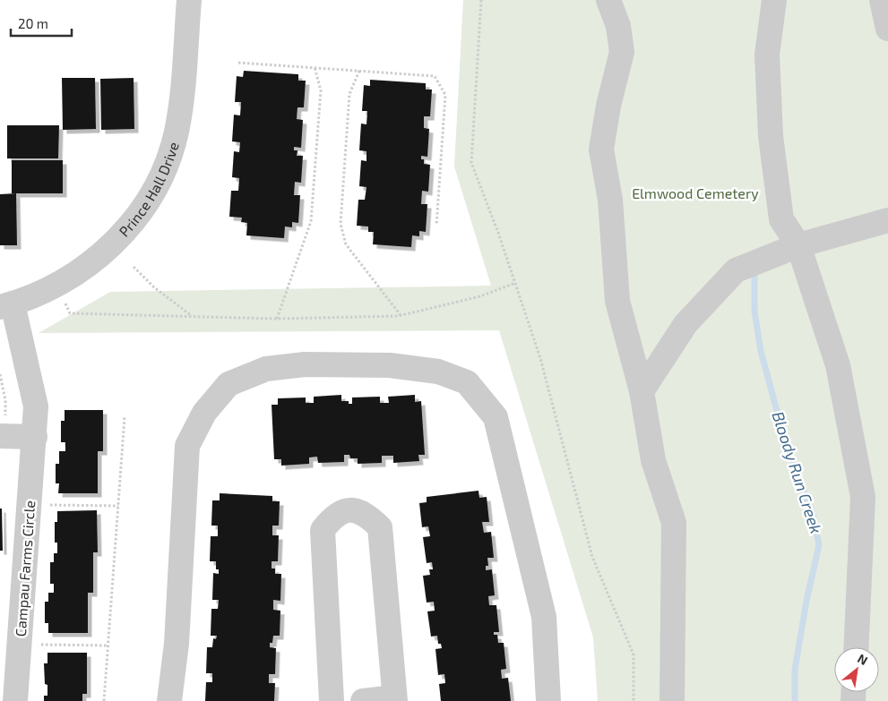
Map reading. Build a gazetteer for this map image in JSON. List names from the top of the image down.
{
  "streets": {
    "street": ["Prince Hall Drive", "Campau Farms Circle"]
  },
  "crossings": [
    ["Prince Hall Drive", "Campau Farms Circle"]
  ],
  "water": ["Bloody Run Creek"],
  "parks": ["Elmwood Cemetery"],
  "scale_bar": "20 m",
  "north": "top right"
}
